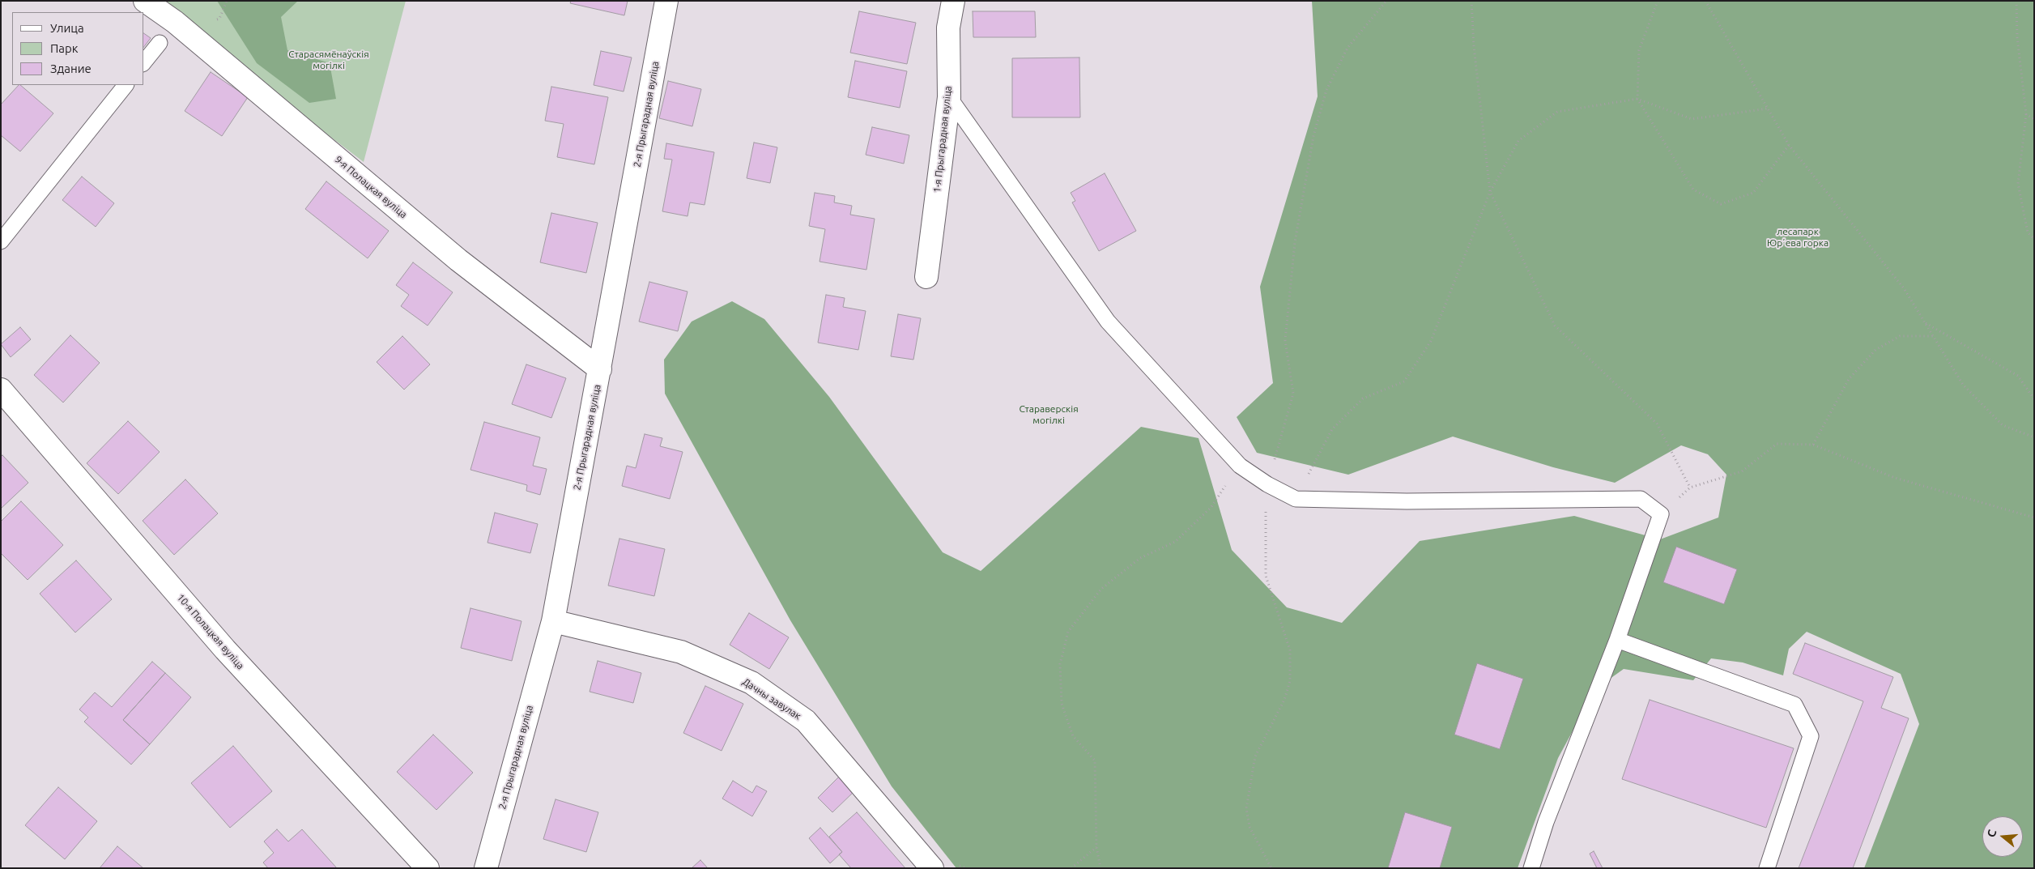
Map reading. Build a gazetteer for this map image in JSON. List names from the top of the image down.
{
  "streets": {
    "street": [
      "2-я Прыгарадная вуліца",
      "1-я Прыгарадная вуліца",
      "9-я Полацкая вуліца",
      "10-я Полацкая вуліца",
      "Дачны завулак"
    ]
  },
  "crossings": [
    ["2-я Прыгарадная вуліца", "9-я Полацкая вуліца"],
    ["2-я Прыгарадная вуліца", "Дачны завулак"]
  ],
  "parks": ["Старасямёнаўскія могілкі", "лесапарк Юрʼева горка", "Стараверскія могілкі"],
  "legend": ["Улица", "Парк", "Здание"],
  "north": "left"
}
